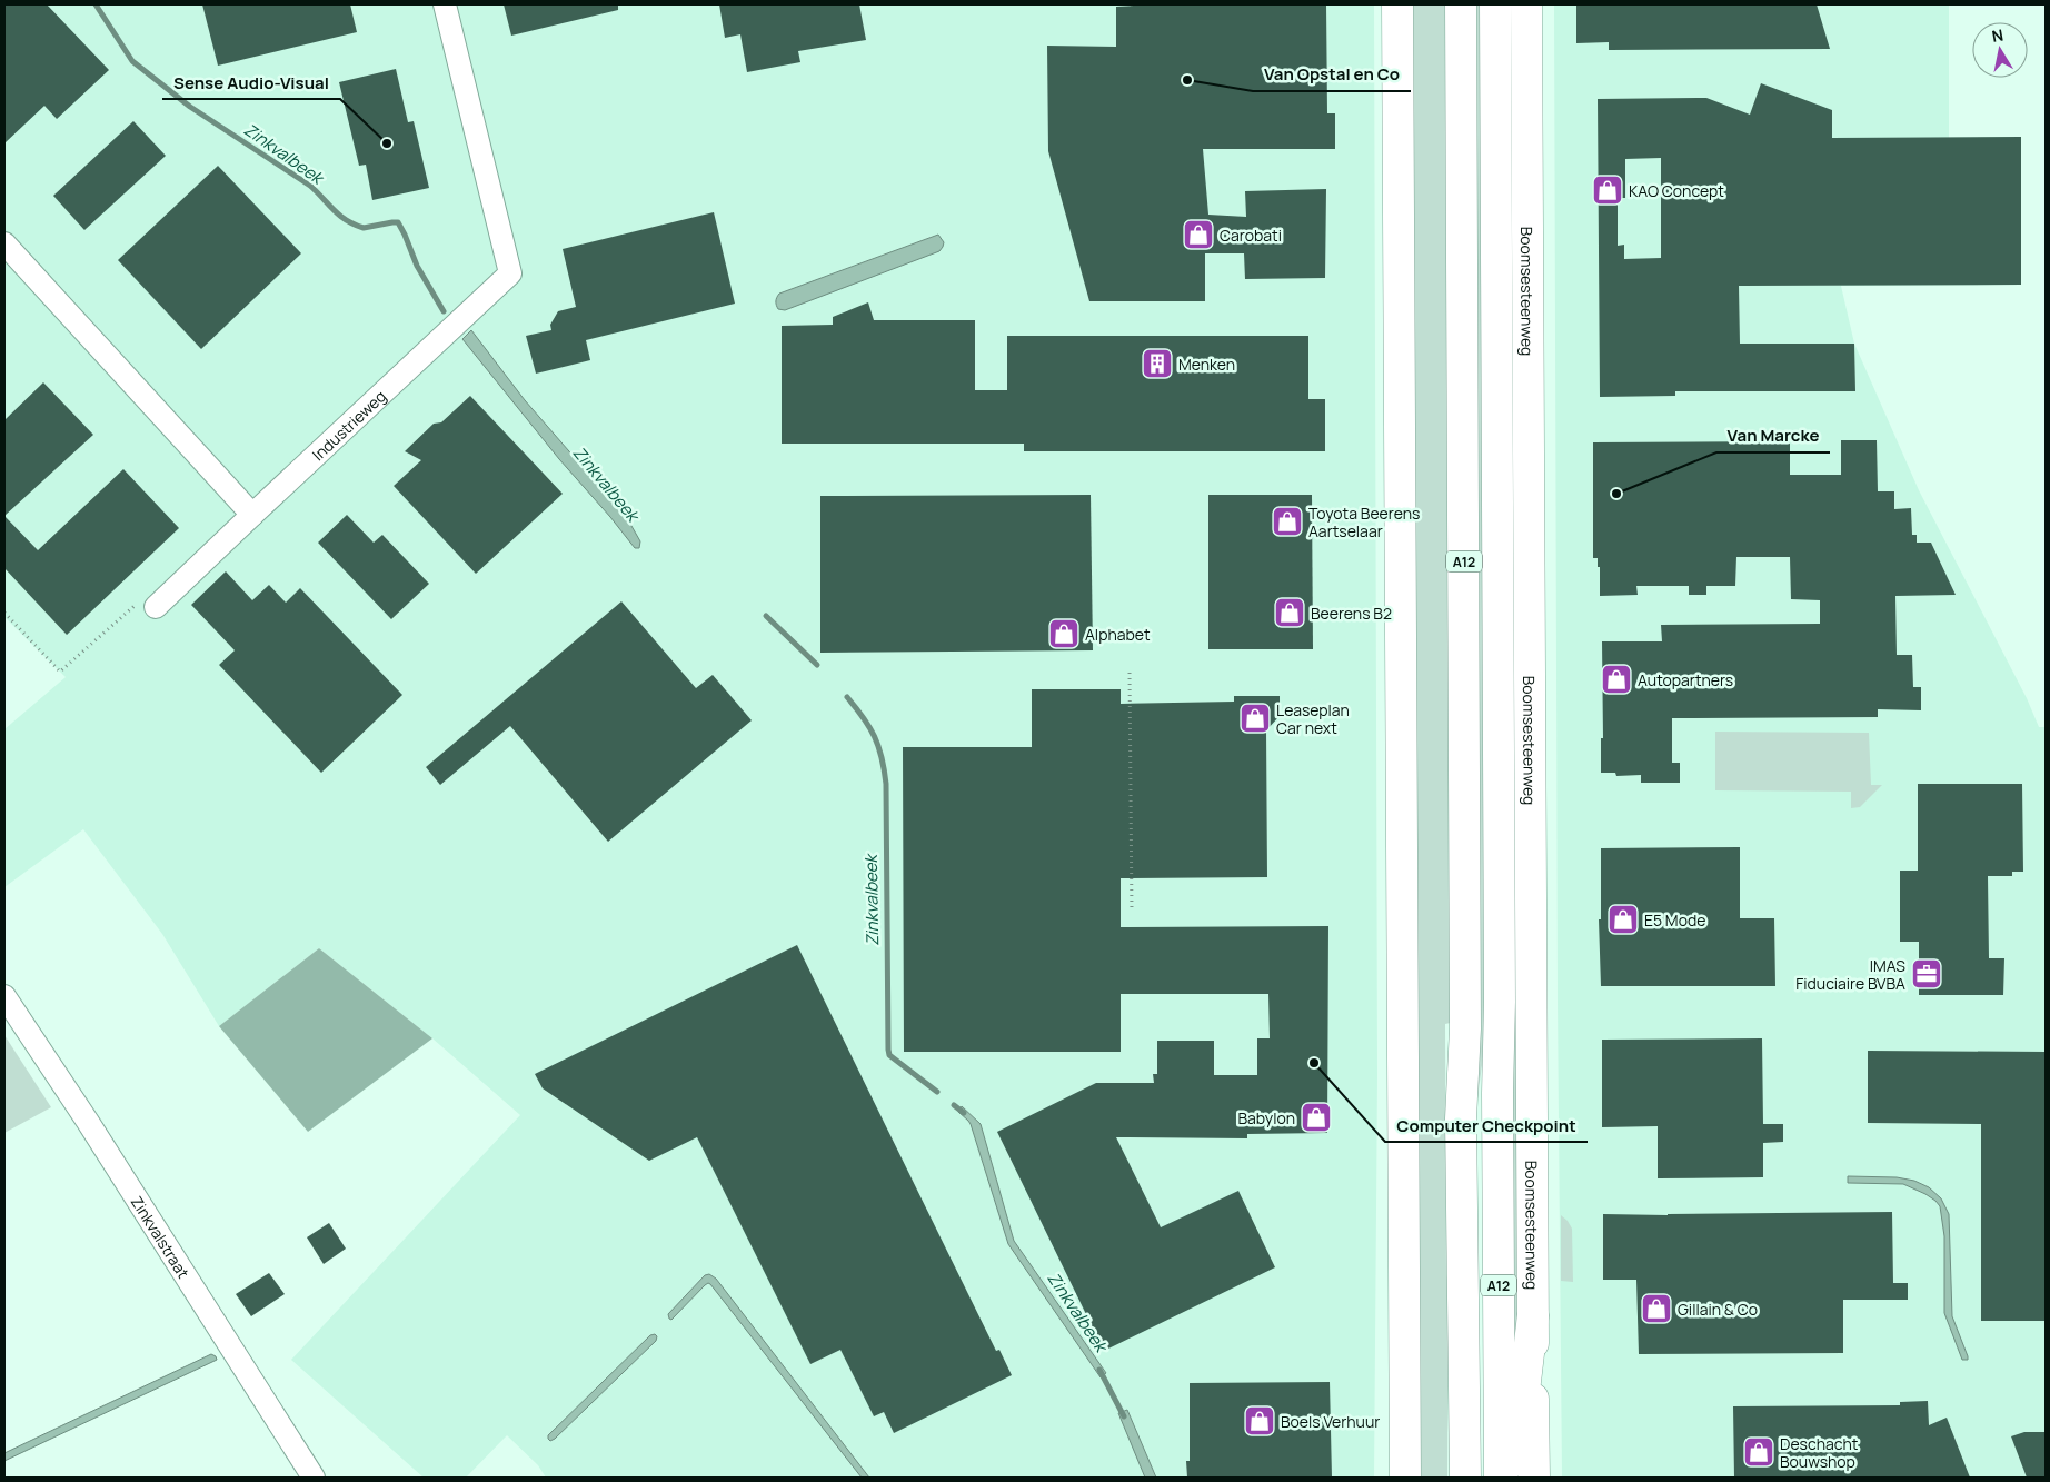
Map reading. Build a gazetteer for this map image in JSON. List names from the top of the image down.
{
  "streets": {
    "main road": ["Boomsesteenweg", "A12"],
    "street": ["Industrieweg", "Zinkvalstraat"]
  },
  "water": ["Zinkvalbeek"],
  "places": {
    "other": [
      "Van Opstal en Co",
      "Sense Audio-Visual",
      "Van Marcke",
      "Computer Checkpoint"
    ],
    "shop": [
      "KAO Concept",
      "Carobati",
      "Toyota Beerens Aartselaar",
      "Beerens B2",
      "Alphabet",
      "Autopartners",
      "Leaseplan Car next",
      "E5 Mode",
      "Babylon",
      "Gillain & Co",
      "Boels Verhuur",
      "Deschacht Bouwshop"
    ],
    "building": ["Menken"],
    "office": ["IMAS Fiduciaire BVBA"]
  },
  "north": "top"
}
